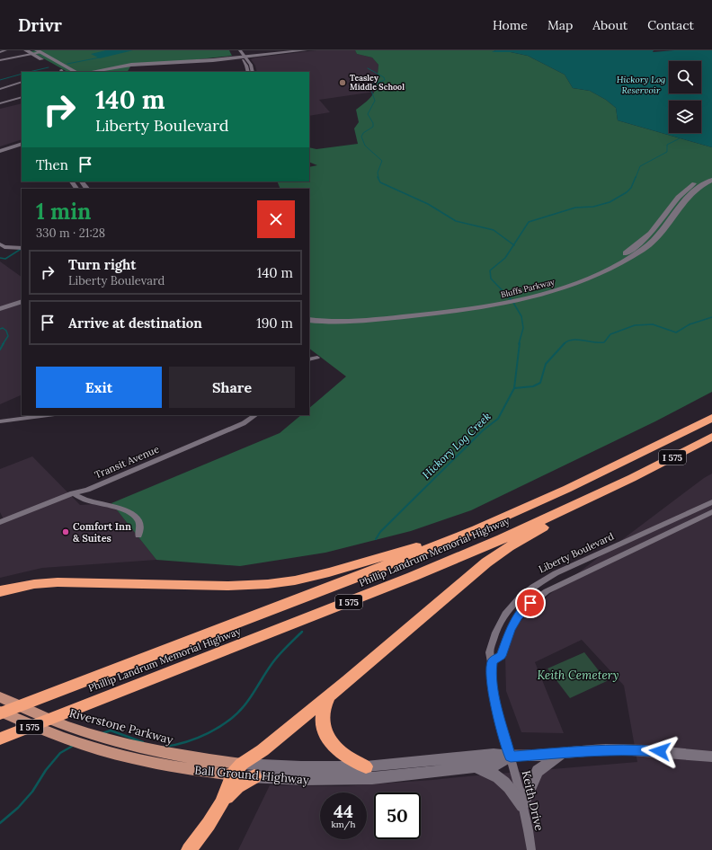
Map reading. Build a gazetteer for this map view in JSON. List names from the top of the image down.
{
  "streets": {
    "highway": ["I 575", "Phillip Landrum Memorial Highway"],
    "main road": ["Bluffs Parkway", "Riverstone Parkway", "Ball Ground Highway"],
    "street": ["Transit Avenue", "Liberty Boulevard", "Keith Drive"]
  },
  "crossings": [
    ["Phillip Landrum Memorial Highway", "Ball Ground Highway"],
    ["Liberty Boulevard", "Ball Ground Highway"],
    ["Liberty Boulevard", "Keith Drive"],
    ["Riverstone Parkway", "Ball Ground Highway"],
    ["Ball Ground Highway", "Keith Drive"]
  ],
  "water": ["Hickory Log Reservoir", "Hickory Log Creek"],
  "parks": ["Keith Cemetery"],
  "places": ["Teasley Middle School", "Comfort Inn & Suites"],
  "page": {
    "header": "Drivr",
    "nav": [
      "Home",
      "Map",
      "About",
      "Contact"
    ],
    "turn": ["140 m", "Liberty Boulevard"],
    "then": "Then",
    "heading": ["1 min", "330 m · 21:28"],
    "list": [
      {
        "name": "Turn right",
        "note": "Liberty Boulevard",
        "value": "140 m"
      },
      {
        "name": "Arrive at destination",
        "value": "190 m"
      }
    ],
    "buttons": ["Exit", "Share"],
    "speed": "44 km/h",
    "limit": "50"
  }
}
